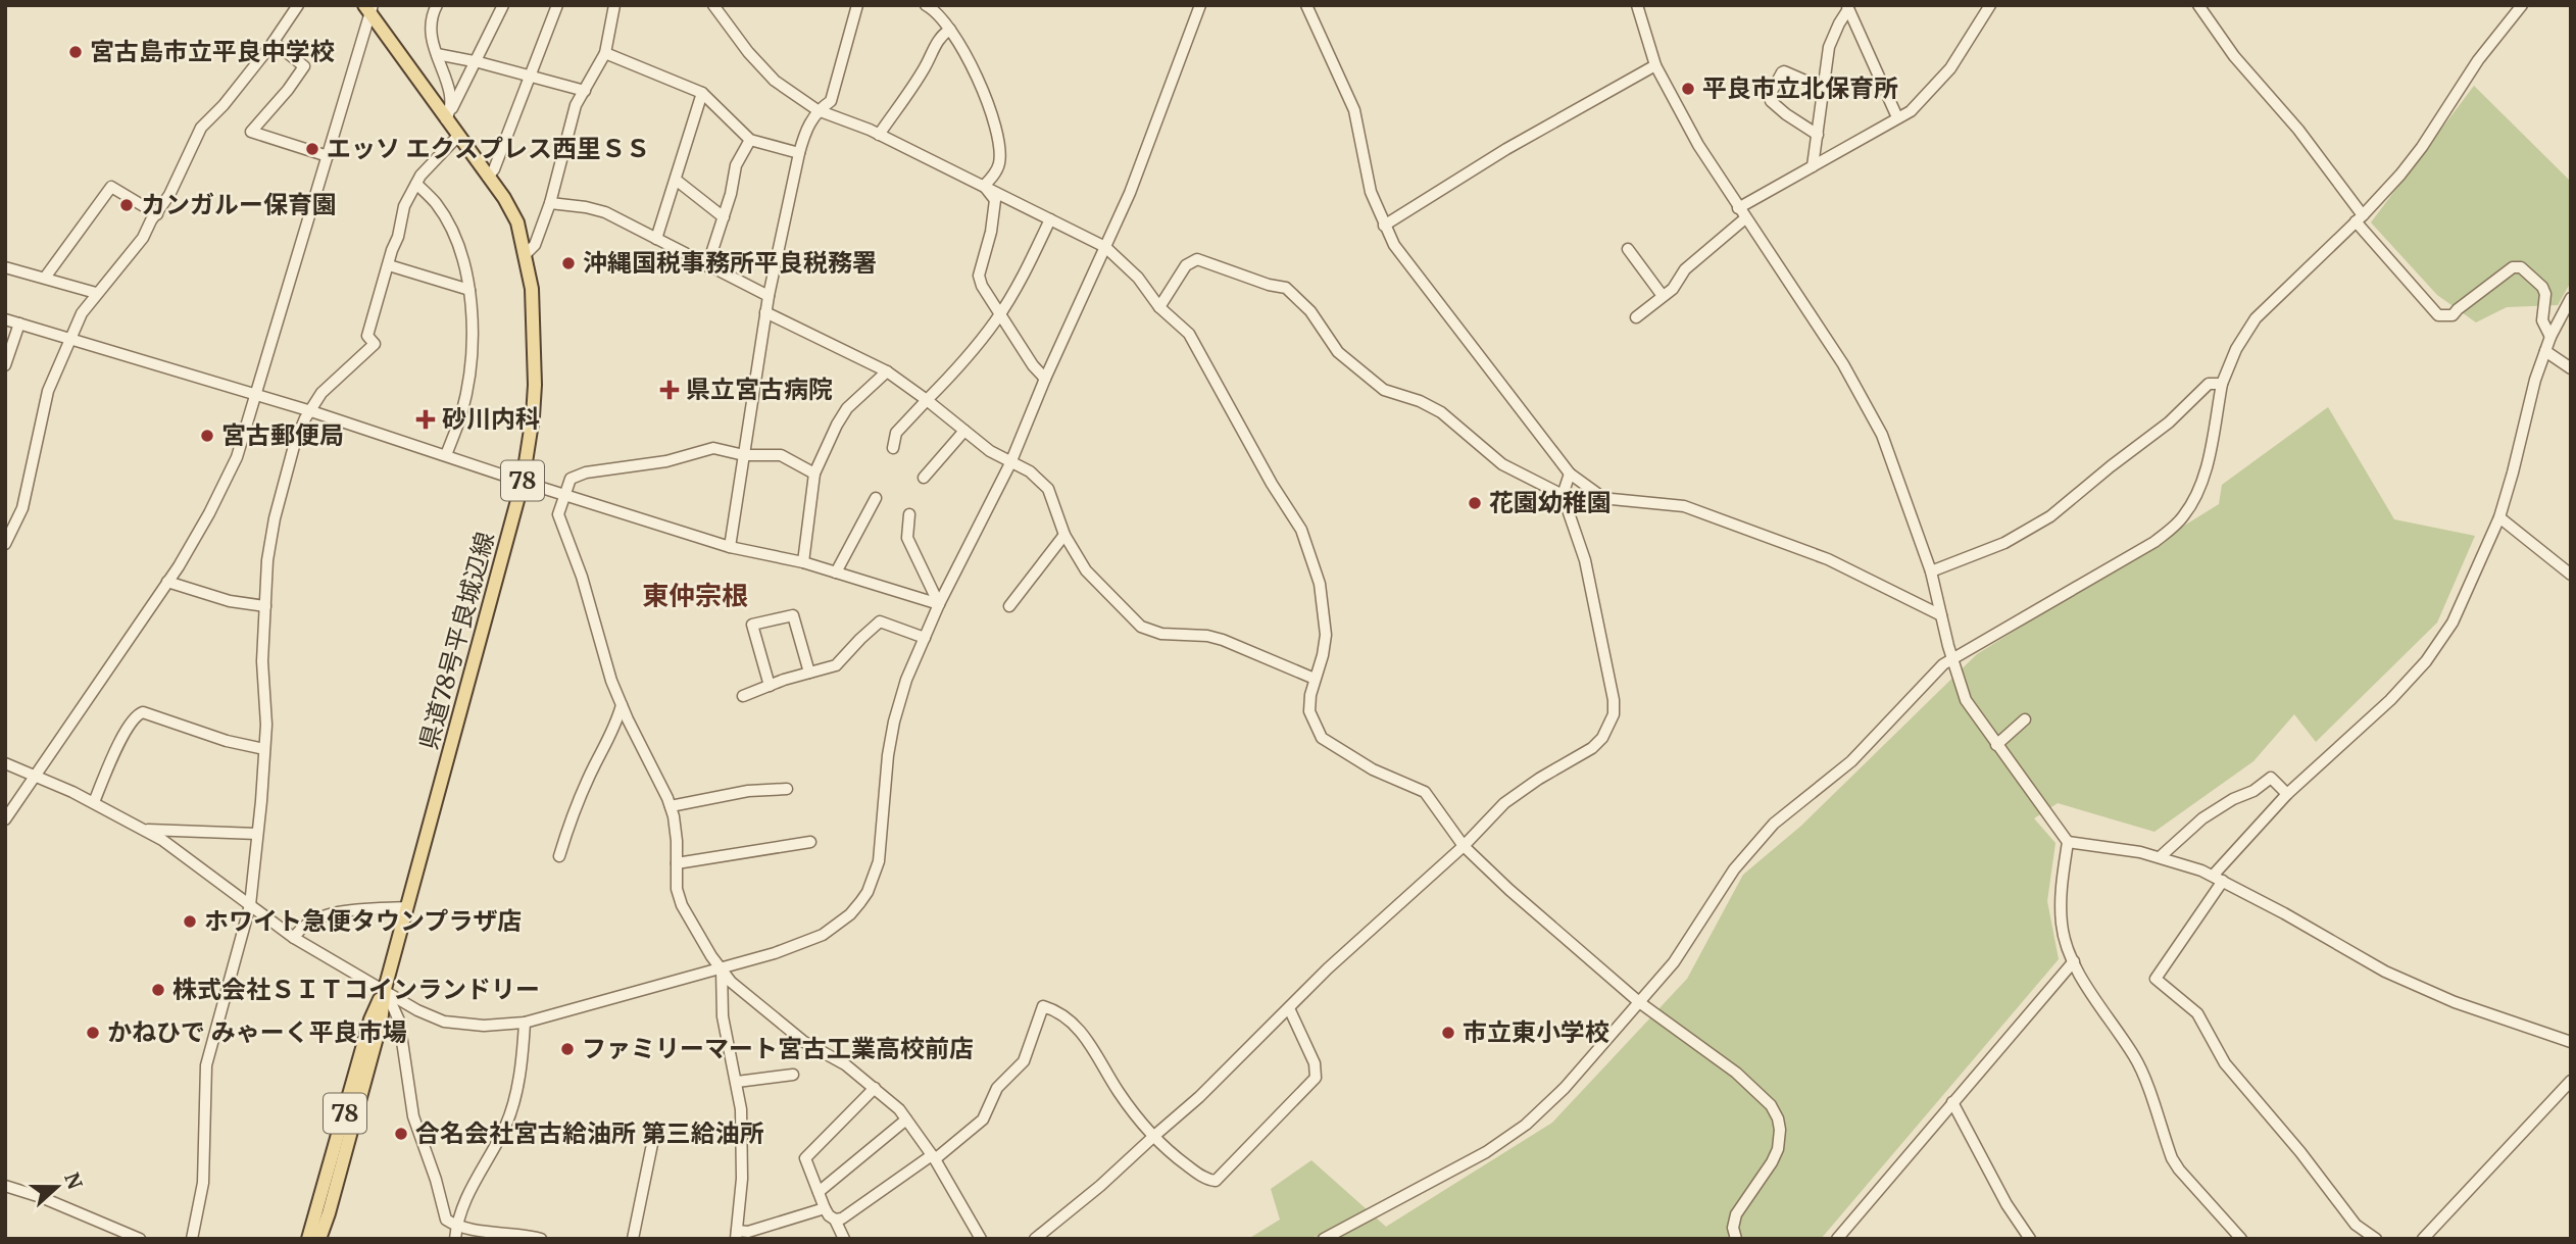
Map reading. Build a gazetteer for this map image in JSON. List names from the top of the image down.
{
  "streets": {
    "main road": ["78", "県道78号平良城辺線"]
  },
  "districts": ["東仲宗根"],
  "places": {
    "other": [
      "宮古島市立平良中学校",
      "平良市立北保育所",
      "エッソ エクスプレス西里ＳＳ",
      "カンガルー保育園",
      "沖縄国税事務所平良税務署",
      "宮古郵便局",
      "花園幼稚園",
      "ホワイト急便タウンプラザ店",
      "株式会社ＳＩＴコインランドリー",
      "かねひで みゃーく平良市場",
      "市立東小学校",
      "ファミリーマート宮古工業高校前店",
      "合名会社宮古給油所 第三給油所"
    ],
    "health": ["県立宮古病院", "砂川内科"]
  },
  "north": "right"
}
